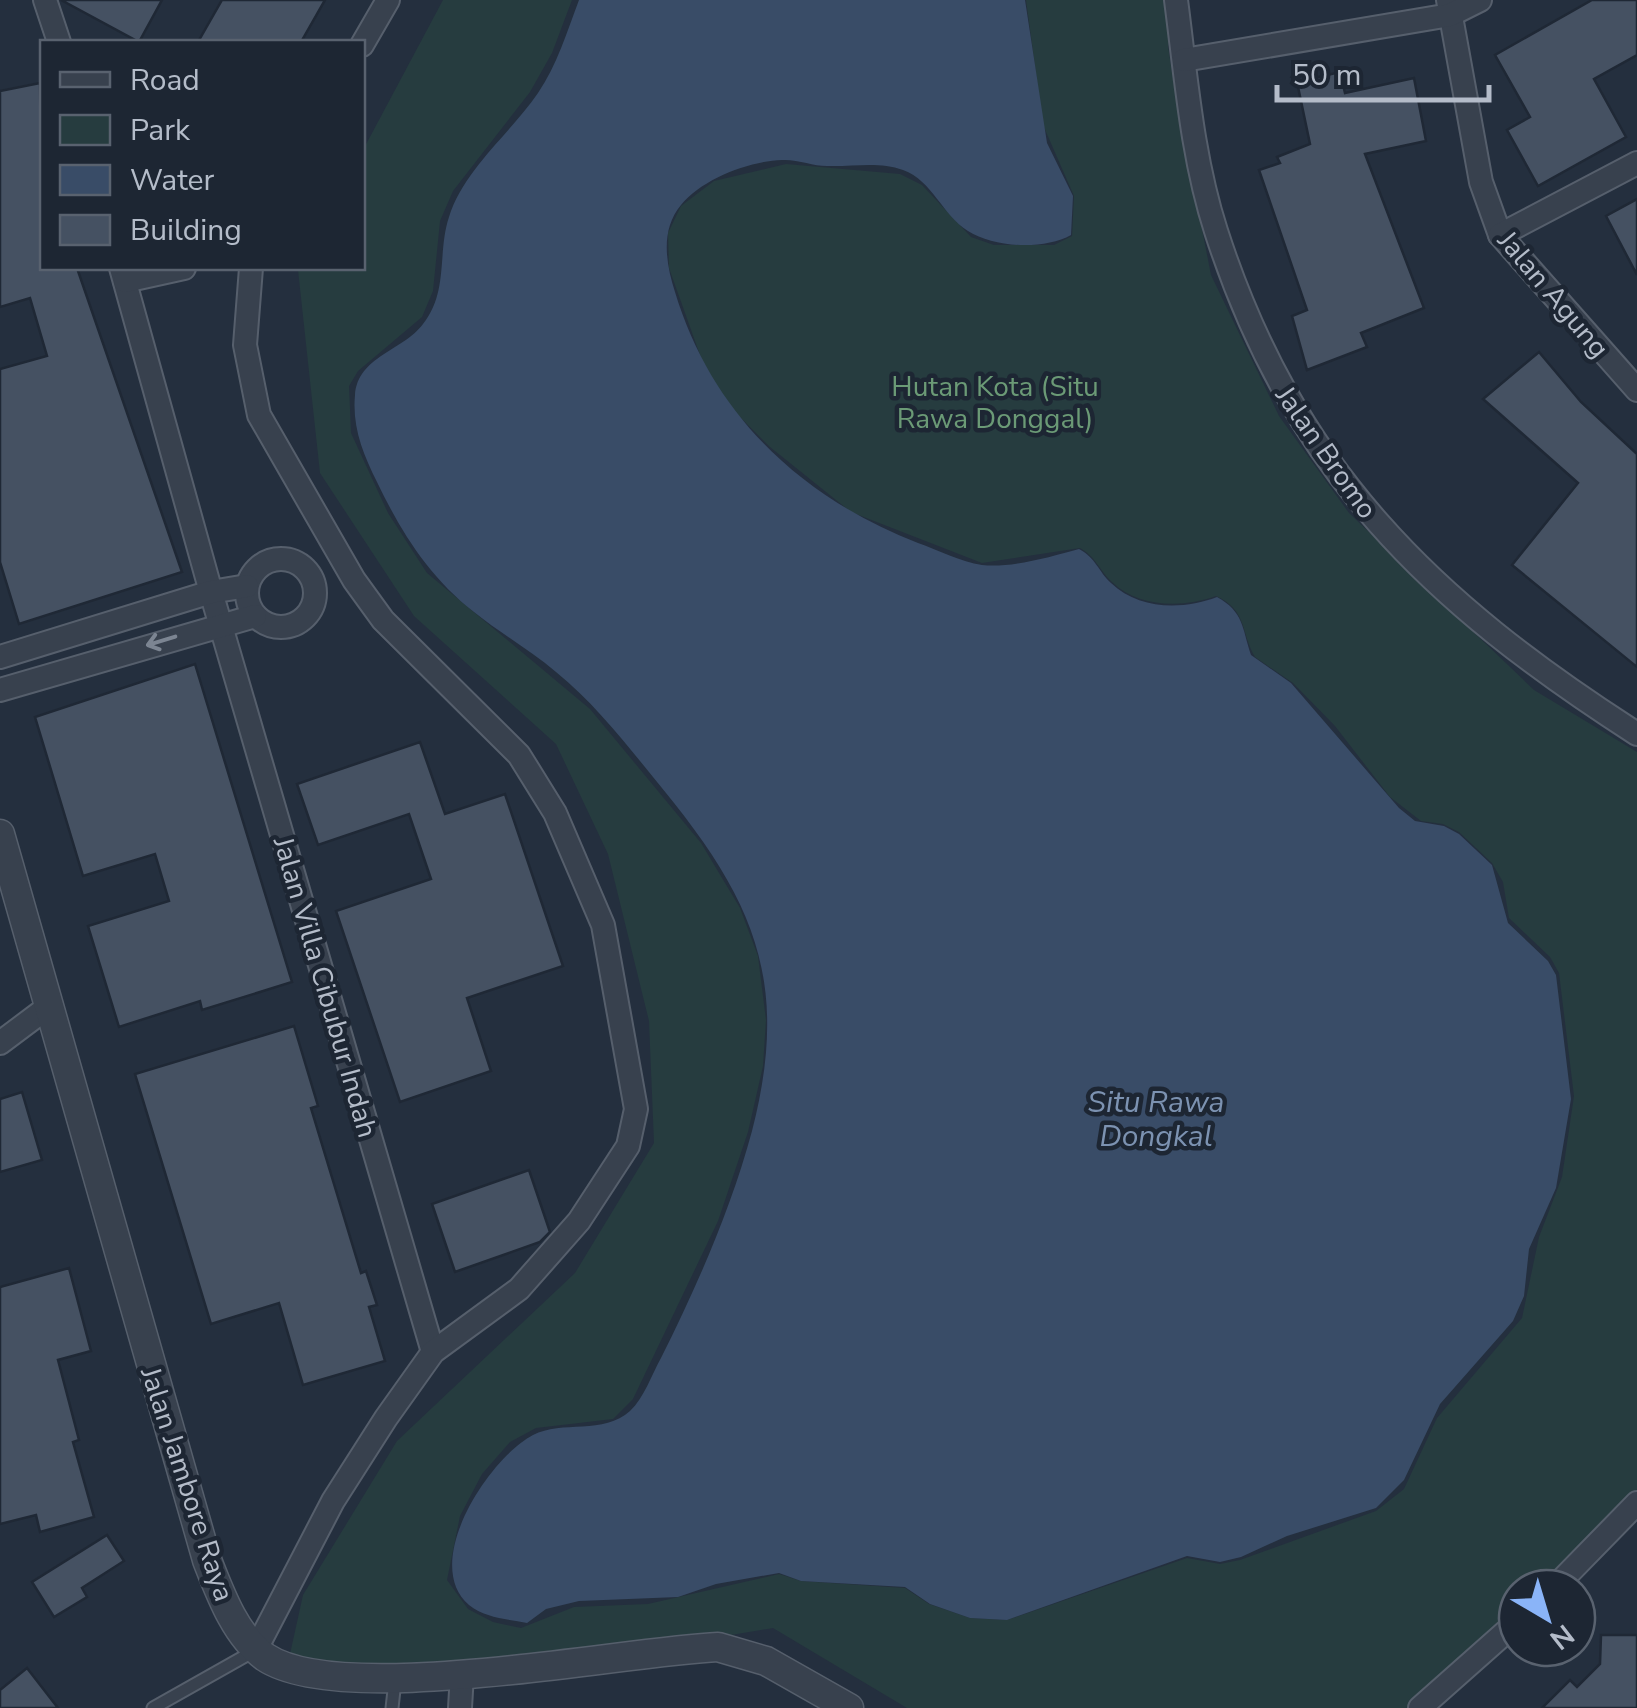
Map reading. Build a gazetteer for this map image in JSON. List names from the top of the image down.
{
  "streets": {
    "street": [
      "Jalan Agung",
      "Jalan Bromo",
      "Jalan Villa Cibubur Indah",
      "Jalan Jambore Raya"
    ]
  },
  "water": ["Situ Rawa Dongkal"],
  "parks": ["Hutan Kota (Situ Rawa Donggal)"],
  "legend": [
    "Road",
    "Park",
    "Water",
    "Building"
  ],
  "scale_bar": "50 m",
  "north": "bottom right"
}
